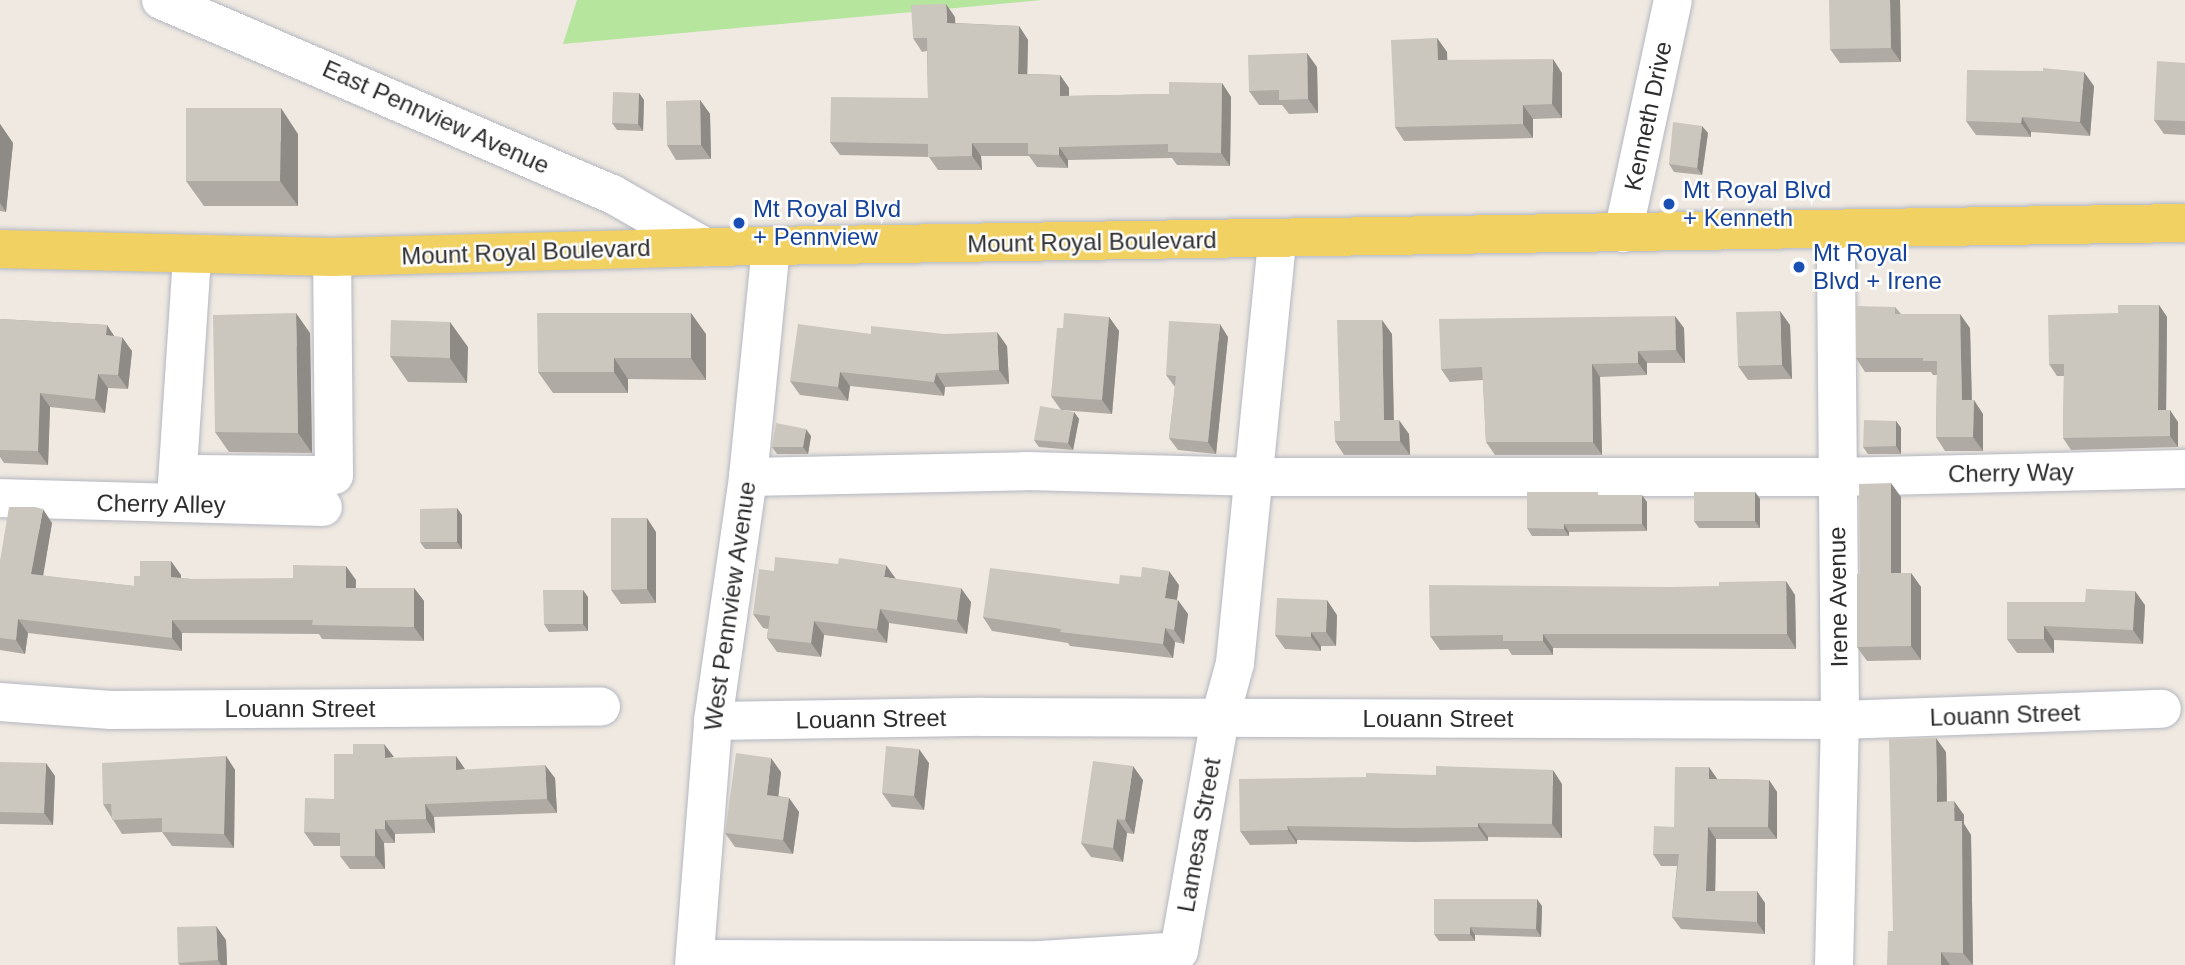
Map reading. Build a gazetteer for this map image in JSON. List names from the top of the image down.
{
  "streets": {
    "main road": ["Mount Royal Boulevard"],
    "street": [
      "Kenneth Drive",
      "East Pennview Avenue",
      "Cherry Way",
      "Cherry Alley",
      "Irene Avenue",
      "West Pennview Avenue",
      "Louann Street",
      "Lamesa Street"
    ]
  },
  "crossings": [
    ["Kenneth Drive", "Mount Royal Boulevard"],
    ["East Pennview Avenue", "Mount Royal Boulevard"],
    ["Mount Royal Boulevard", "Irene Avenue"],
    ["Mount Royal Boulevard", "West Pennview Avenue"],
    ["Mount Royal Boulevard", "Lamesa Street"],
    ["Cherry Way", "Irene Avenue"],
    ["Cherry Way", "West Pennview Avenue"],
    ["Cherry Way", "Lamesa Street"],
    ["Irene Avenue", "Louann Street"],
    ["West Pennview Avenue", "Louann Street"],
    ["West Pennview Avenue", "Lamesa Street"],
    ["Louann Street", "Lamesa Street"]
  ],
  "places": ["Mt Royal Blvd + Kenneth", "Mt Royal Blvd + Pennview", "Mt Royal Blvd + Irene"]
}
